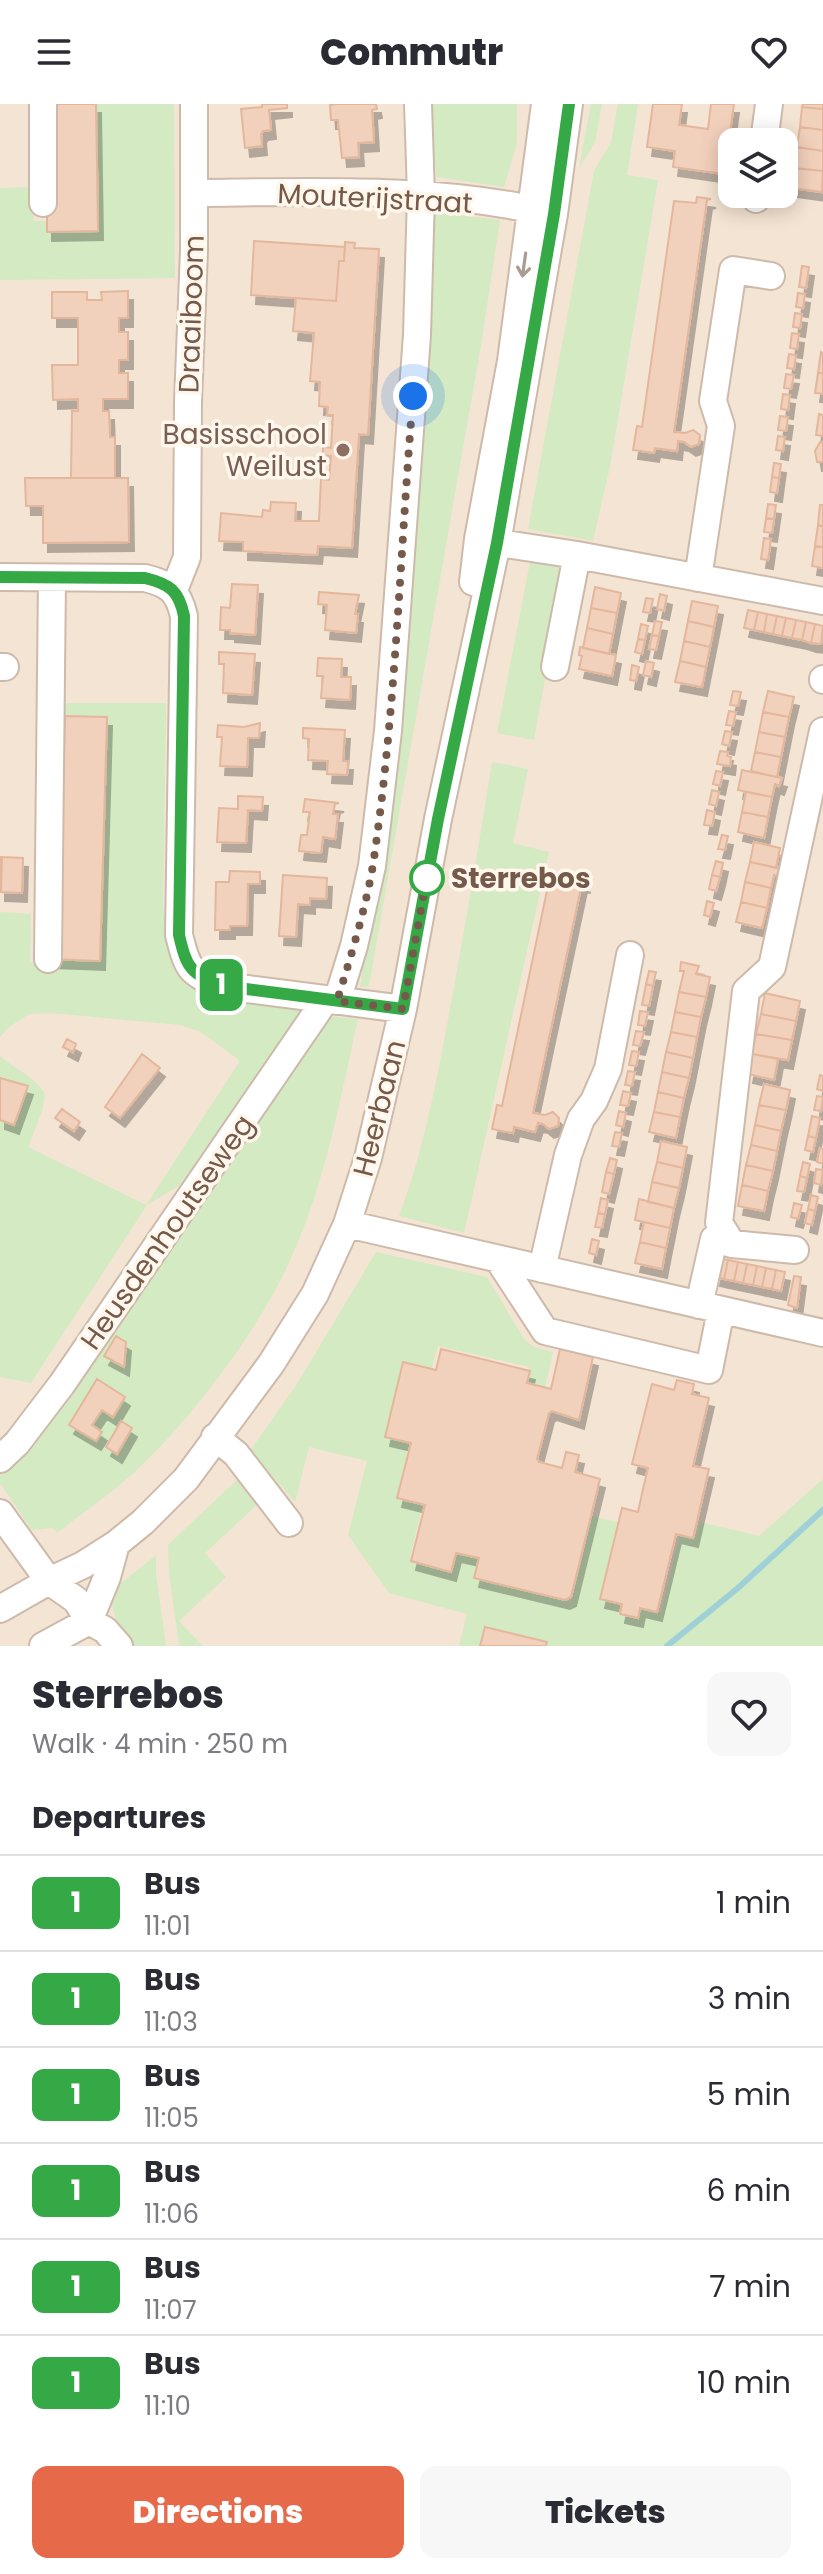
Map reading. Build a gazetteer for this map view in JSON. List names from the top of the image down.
{
  "streets": {
    "street": [
      "Mouterijstraat",
      "Draaiboom",
      "Heerbaan",
      "Heusdenhoutseweg"
    ]
  },
  "crossings": [
    ["Mouterijstraat", "Draaiboom"],
    ["Mouterijstraat", "Heerbaan"],
    ["Mouterijstraat", "Heusdenhoutseweg"]
  ],
  "places": ["Basisschool Weilust", "Sterrebos"],
  "lines": ["bus line 1"],
  "page": {
    "header": "Commutr",
    "on_map": "1",
    "heading": [
      ["Sterrebos", "Walk · 4 min · 250 m"],
      "Departures"
    ],
    "list": [
      {
        "mark": "1",
        "name": "Bus",
        "note": "11:01",
        "value": "1 min"
      },
      {
        "mark": "1",
        "name": "Bus",
        "note": "11:03",
        "value": "3 min"
      },
      {
        "mark": "1",
        "name": "Bus",
        "note": "11:05",
        "value": "5 min"
      },
      {
        "mark": "1",
        "name": "Bus",
        "note": "11:06",
        "value": "6 min"
      },
      {
        "mark": "1",
        "name": "Bus",
        "note": "11:07",
        "value": "7 min"
      },
      {
        "mark": "1",
        "name": "Bus",
        "note": "11:10",
        "value": "10 min"
      }
    ],
    "buttons": ["Directions", "Tickets"]
  }
}
